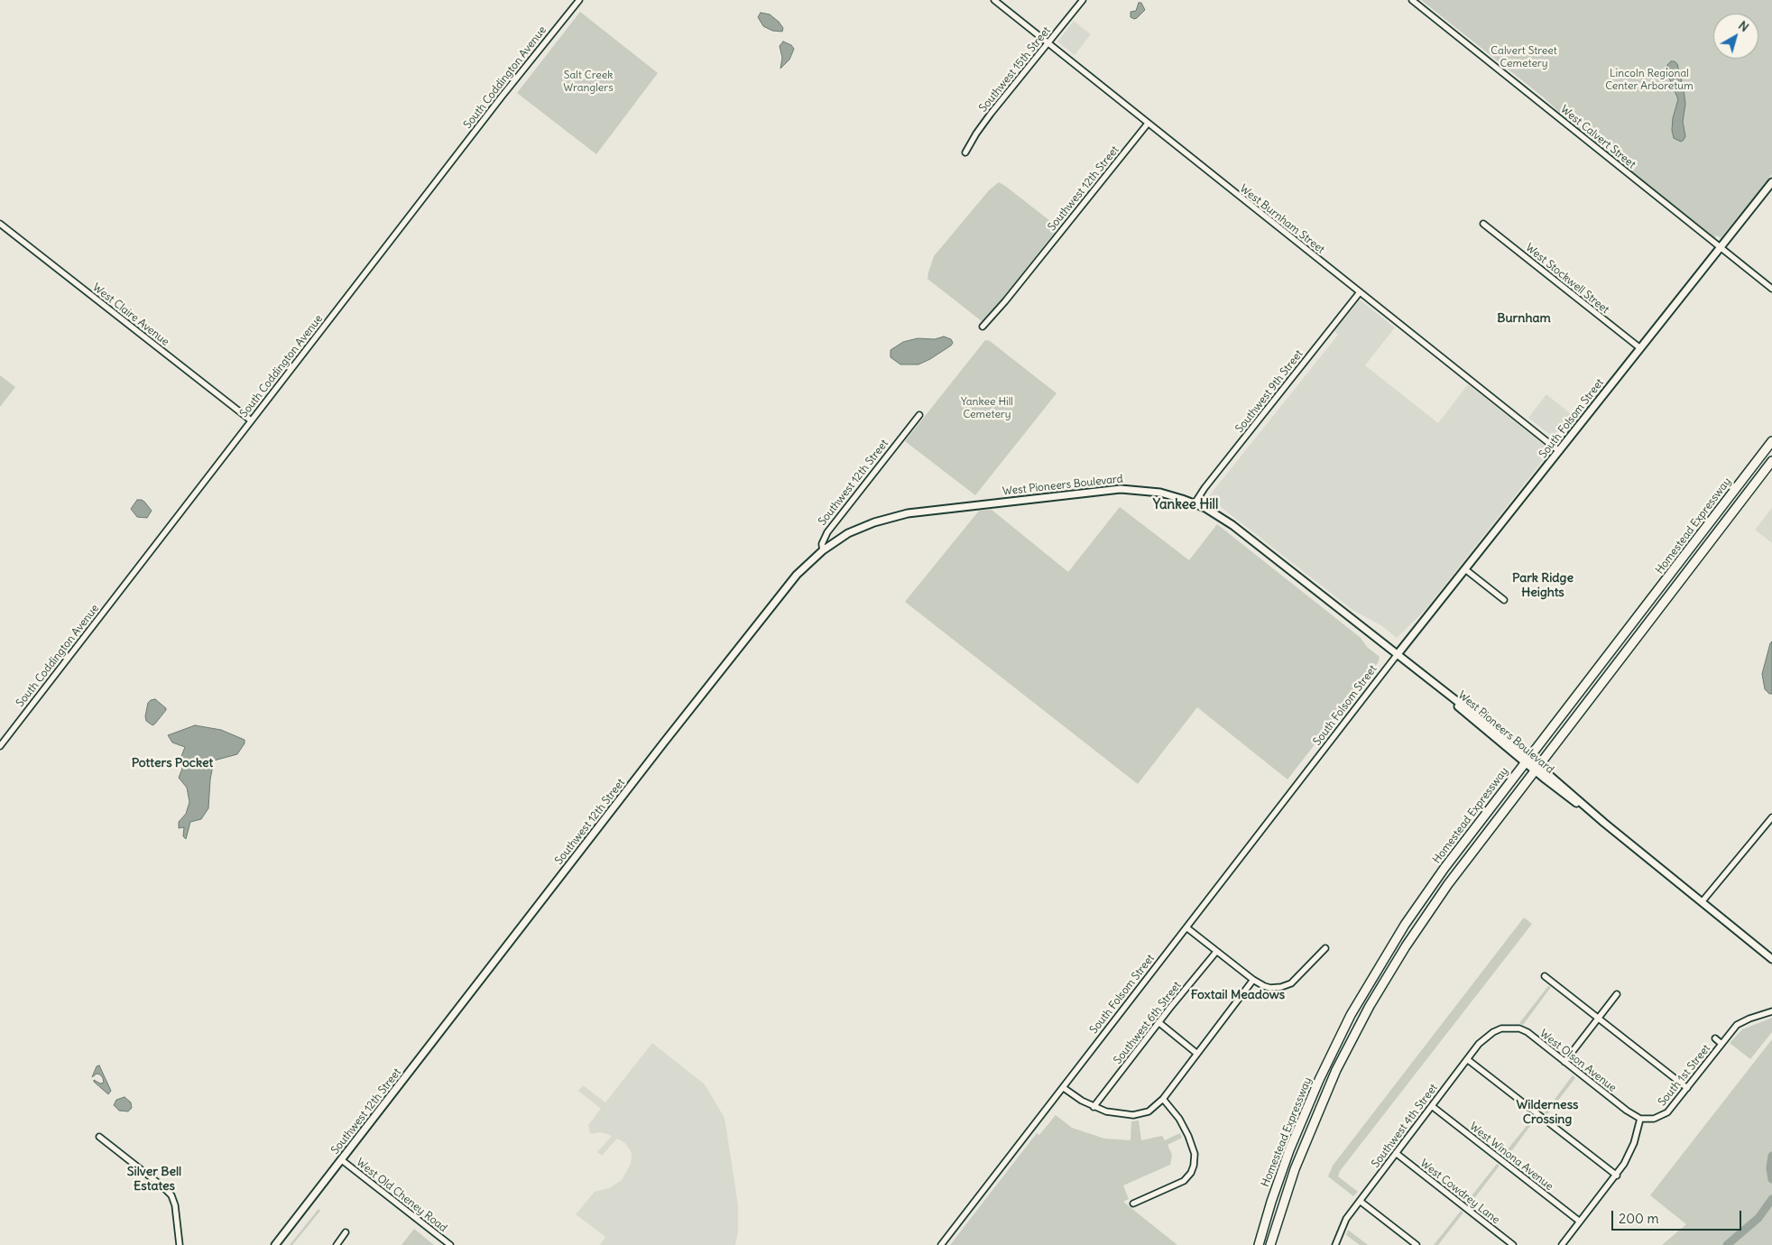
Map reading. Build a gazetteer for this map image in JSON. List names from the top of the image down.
{
  "streets": {
    "highway": ["Homestead Expressway"],
    "main road": ["Southwest 12th Street", "South Folsom Street", "West Pioneers Boulevard"],
    "street": [
      "Southwest 15th Street",
      "South Coddington Avenue",
      "West Calvert Street",
      "West Burnham Street",
      "West Stockwell Street",
      "West Claire Avenue",
      "Southwest 9th Street",
      "Southwest 6th Street",
      "West Olson Avenue",
      "South 1st Street",
      "Southwest 4th Street",
      "West Winona Avenue",
      "West Cowdrey Lane",
      "West Old Cheney Road"
    ]
  },
  "crossings": [
    ["Southwest 15th Street", "West Burnham Street"],
    ["South Coddington Avenue", "West Claire Avenue"],
    ["West Calvert Street", "South Folsom Street"],
    ["Southwest 12th Street", "West Burnham Street"],
    ["Southwest 12th Street", "West Pioneers Boulevard"],
    ["Southwest 12th Street", "West Old Cheney Road"],
    ["West Burnham Street", "Southwest 9th Street"],
    ["West Burnham Street", "South Folsom Street"],
    ["West Stockwell Street", "South Folsom Street"],
    ["Southwest 9th Street", "West Pioneers Boulevard"],
    ["South Folsom Street", "West Pioneers Boulevard"],
    ["West Pioneers Boulevard", "Homestead Expressway"],
    ["West Olson Avenue", "South 1st Street"],
    ["West Olson Avenue", "Southwest 4th Street"],
    ["Southwest 4th Street", "West Winona Avenue"],
    ["Southwest 4th Street", "West Cowdrey Lane"]
  ],
  "districts": [
    "Burnham",
    "Yankee Hill",
    "Park Ridge Heights",
    "Potters Pocket",
    "Foxtail Meadows",
    "Wilderness Crossing",
    "Silver Bell Estates"
  ],
  "parks": [
    "Calvert Street Cemetery",
    "Lincoln Regional Center Arboretum",
    "Salt Creek Wranglers",
    "Yankee Hill Cemetery"
  ],
  "scale_bar": "200 m",
  "north": "top right"
}
